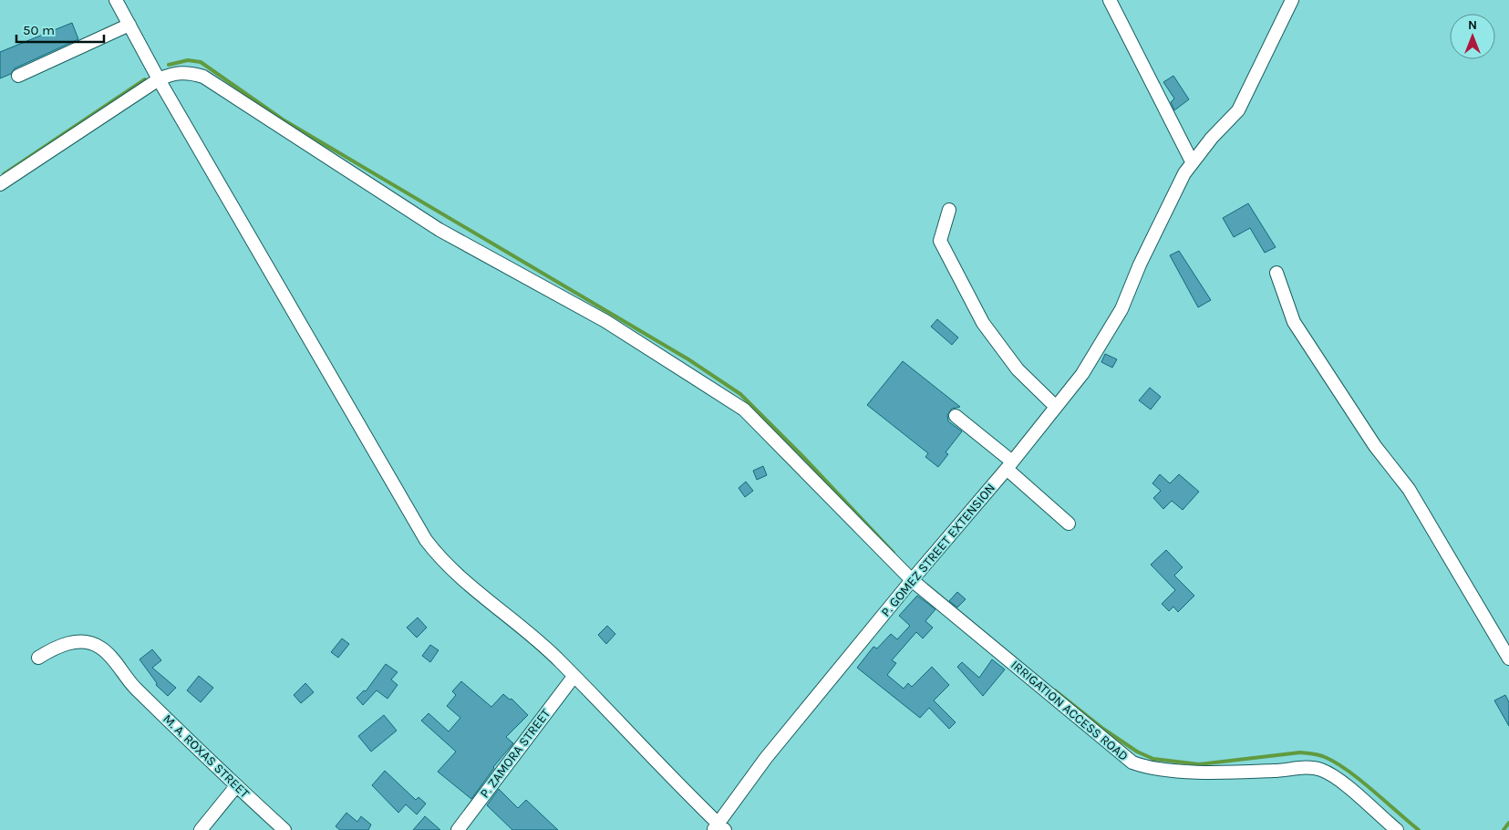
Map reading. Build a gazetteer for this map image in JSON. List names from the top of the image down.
{
  "streets": {
    "street": [
      "P. GOMEZ STREET EXTENSION",
      "IRRIGATION ACCESS ROAD",
      "P. ZAMORA STREET",
      "M. A. ROXAS STREET"
    ]
  },
  "crossings": [
    ["P. GOMEZ STREET EXTENSION", "IRRIGATION ACCESS ROAD"]
  ],
  "scale_bar": "50 m",
  "north": "top"
}
